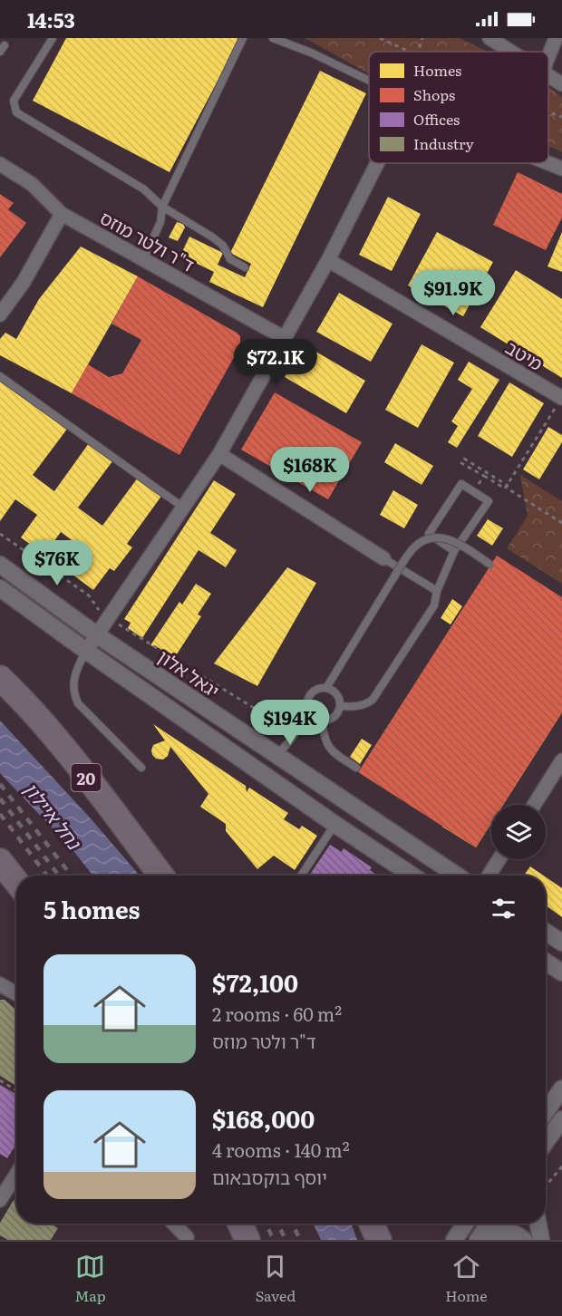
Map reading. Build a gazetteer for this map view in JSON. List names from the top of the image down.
{
  "streets": {
    "highway": ["20"],
    "street": ["ד\"ר ולטר מוזס", "מיטב", "יגאל אלון"]
  },
  "water": ["נחל איילון"],
  "legend": [
    "Homes",
    "Shops",
    "Offices",
    "Industry"
  ],
  "page": {
    "status": "14:53",
    "price": [
      "$91.9K",
      "$72.1K",
      "$168K",
      "$76K",
      "$194K"
    ],
    "heading": "5 homes",
    "list": [
      {
        "name": "$72,100",
        "note": "2 rooms · 60 m² · ד\"ר ולטר מוזס"
      },
      {
        "name": "$168,000",
        "note": "4 rooms · 140 m² · יוסף בוקסבאום"
      }
    ],
    "tabs": ["Map", "Saved", "Home"]
  }
}
